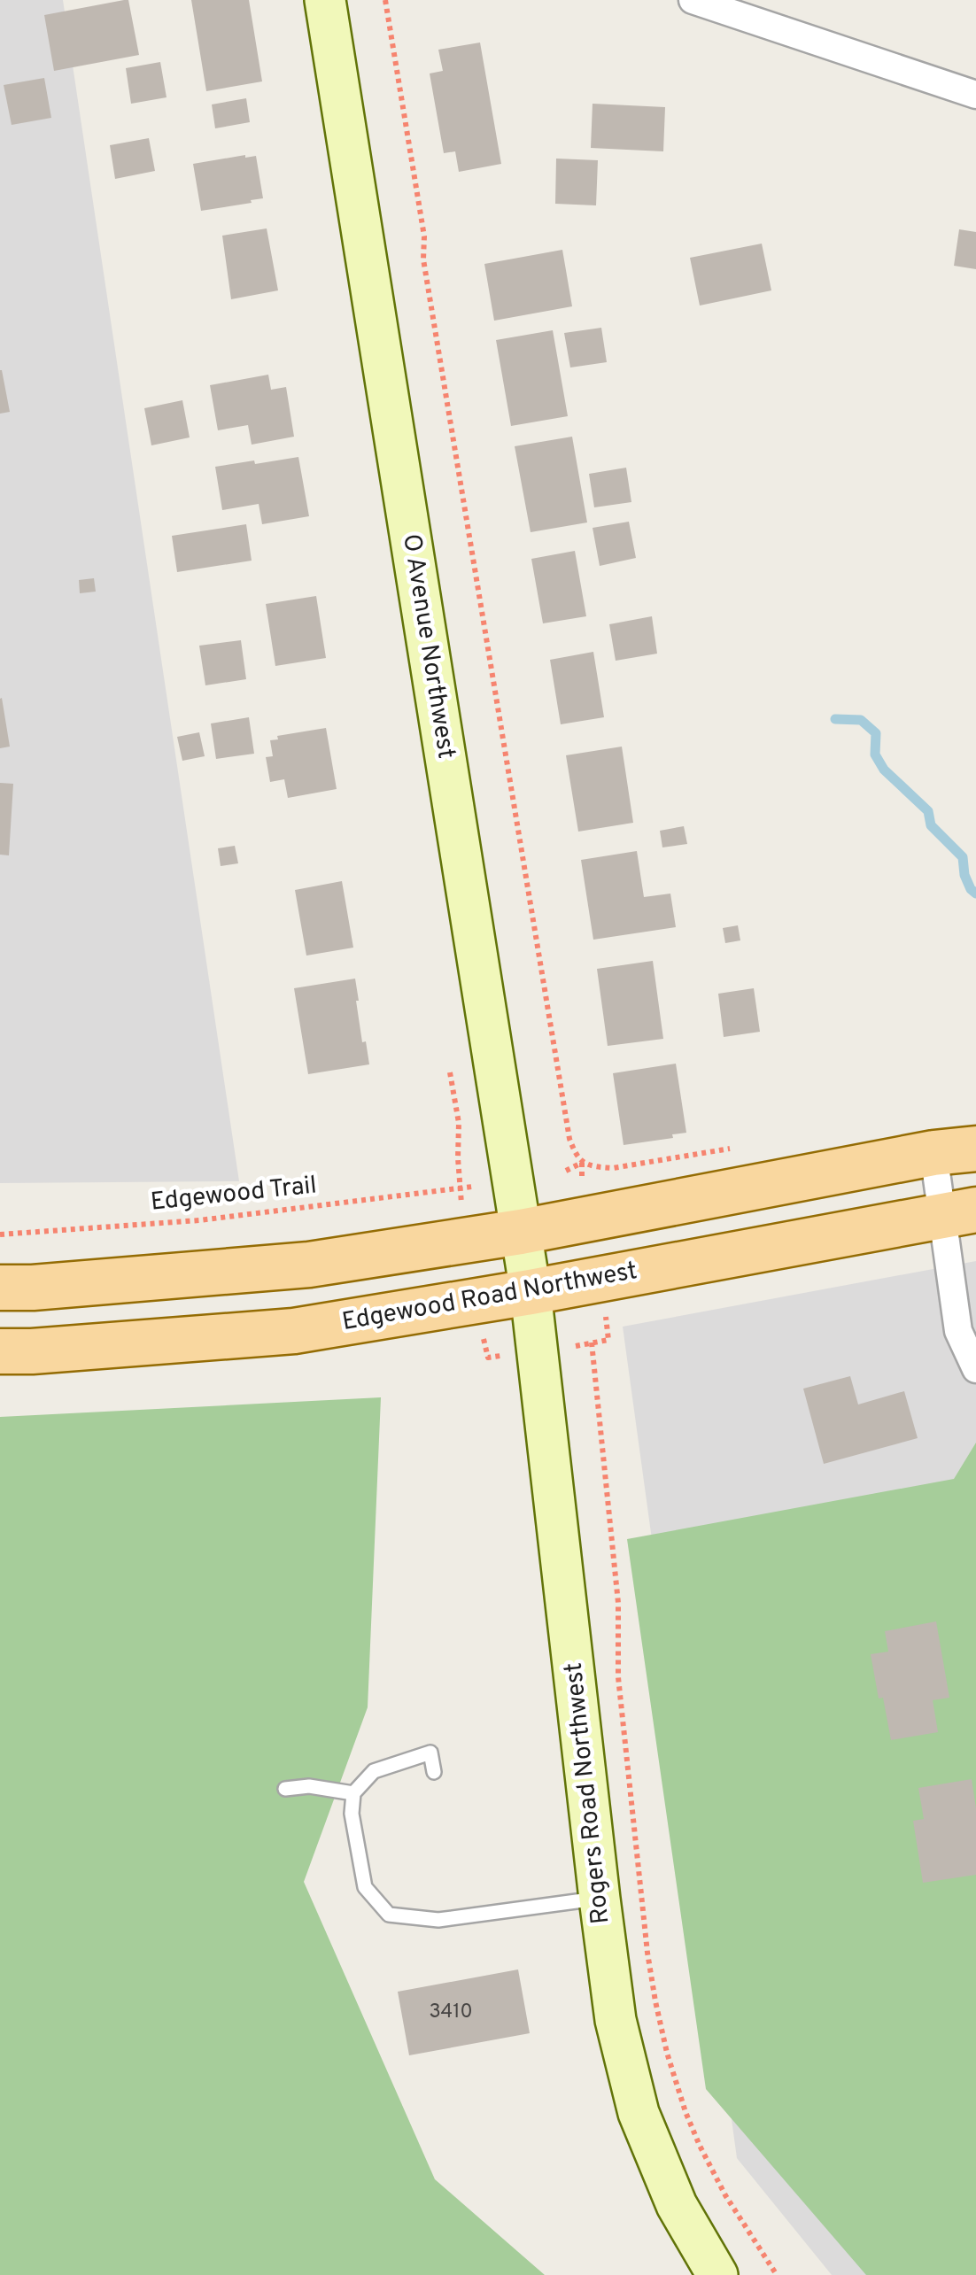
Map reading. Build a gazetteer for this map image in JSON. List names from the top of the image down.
{
  "streets": {
    "main road": ["Edgewood Road Northwest"],
    "street": ["O Avenue Northwest", "Rogers Road Northwest"],
    "path": ["Edgewood Trail"]
  },
  "crossings": [
    ["O Avenue Northwest", "Edgewood Road Northwest"],
    ["O Avenue Northwest", "Rogers Road Northwest"],
    ["Edgewood Road Northwest", "Rogers Road Northwest"]
  ],
  "house_numbers": ["3410"]
}
